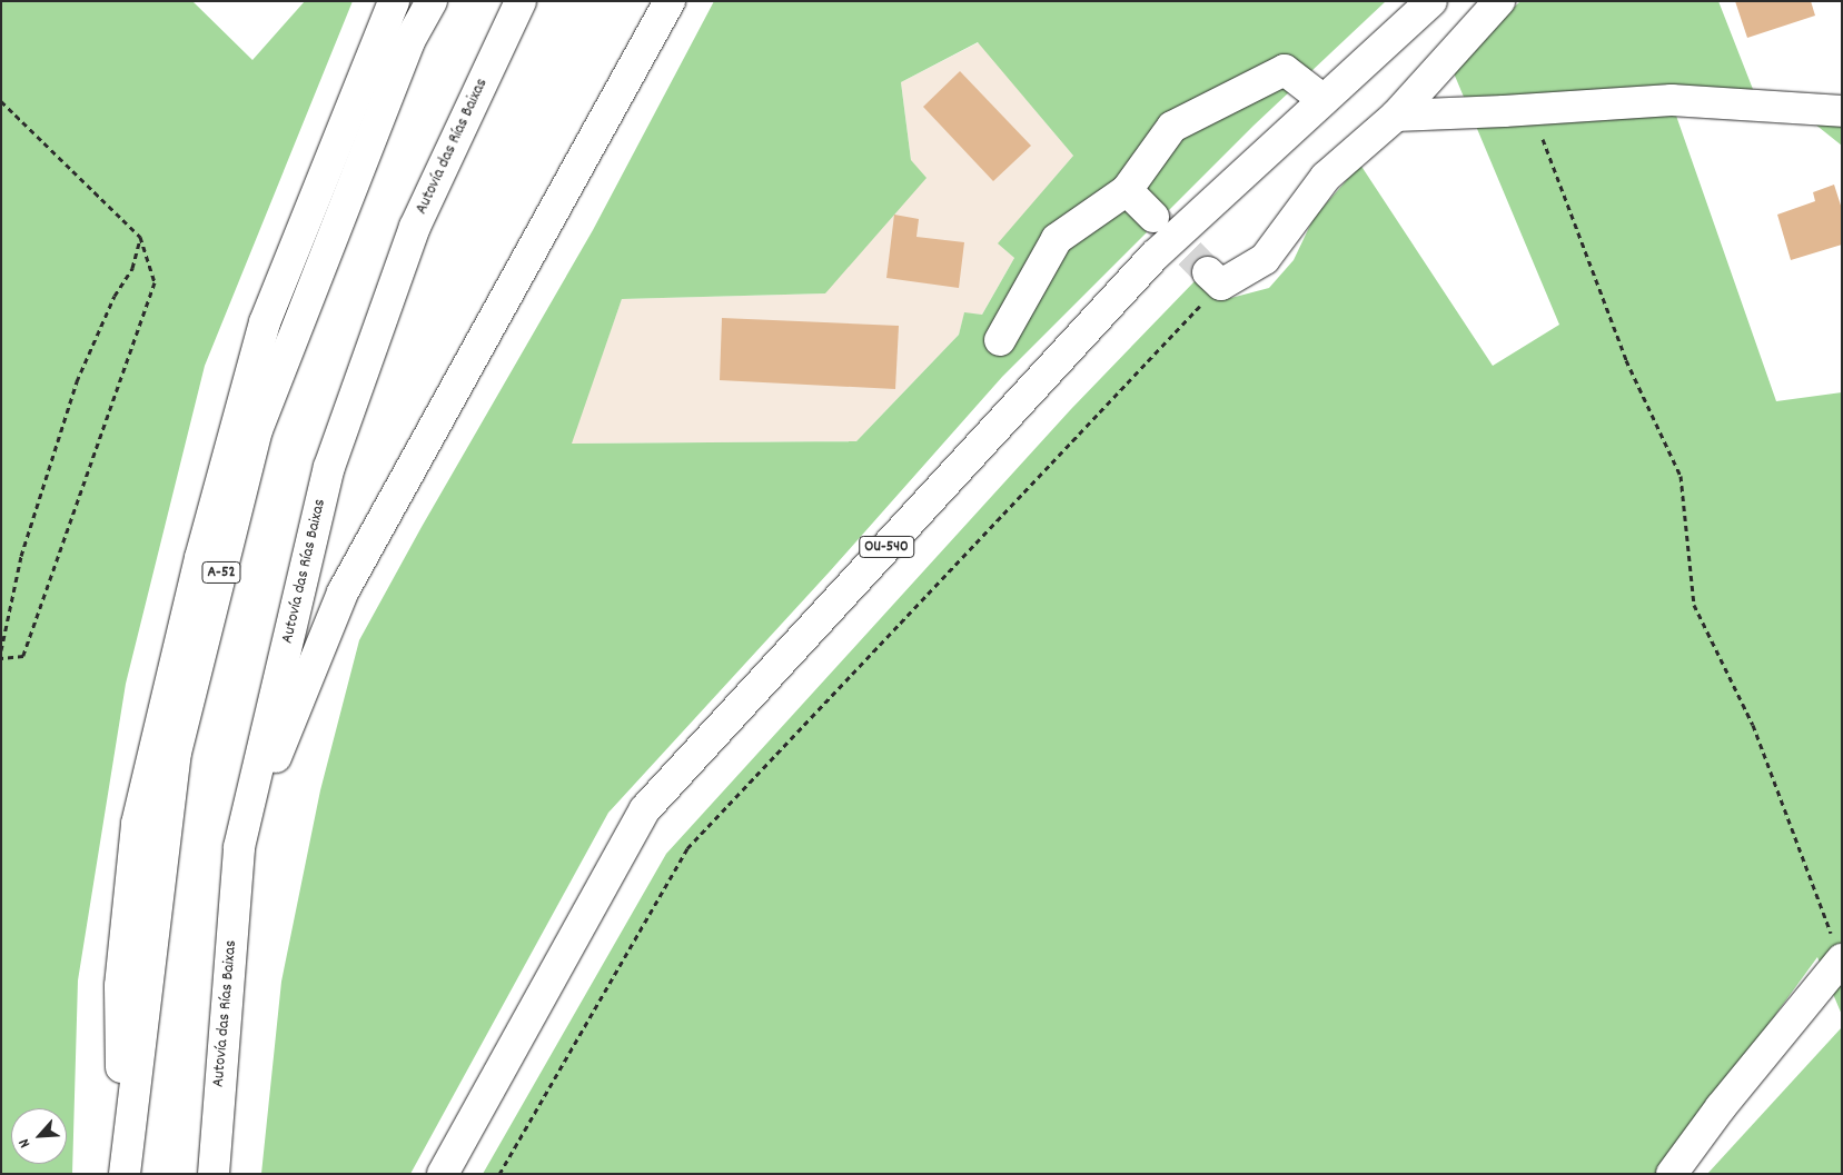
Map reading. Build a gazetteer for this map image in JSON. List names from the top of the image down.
{
  "streets": {
    "main road": ["Autovía das Rías Baixas", "OU-540", "A-52"]
  },
  "north": "bottom left"
}
